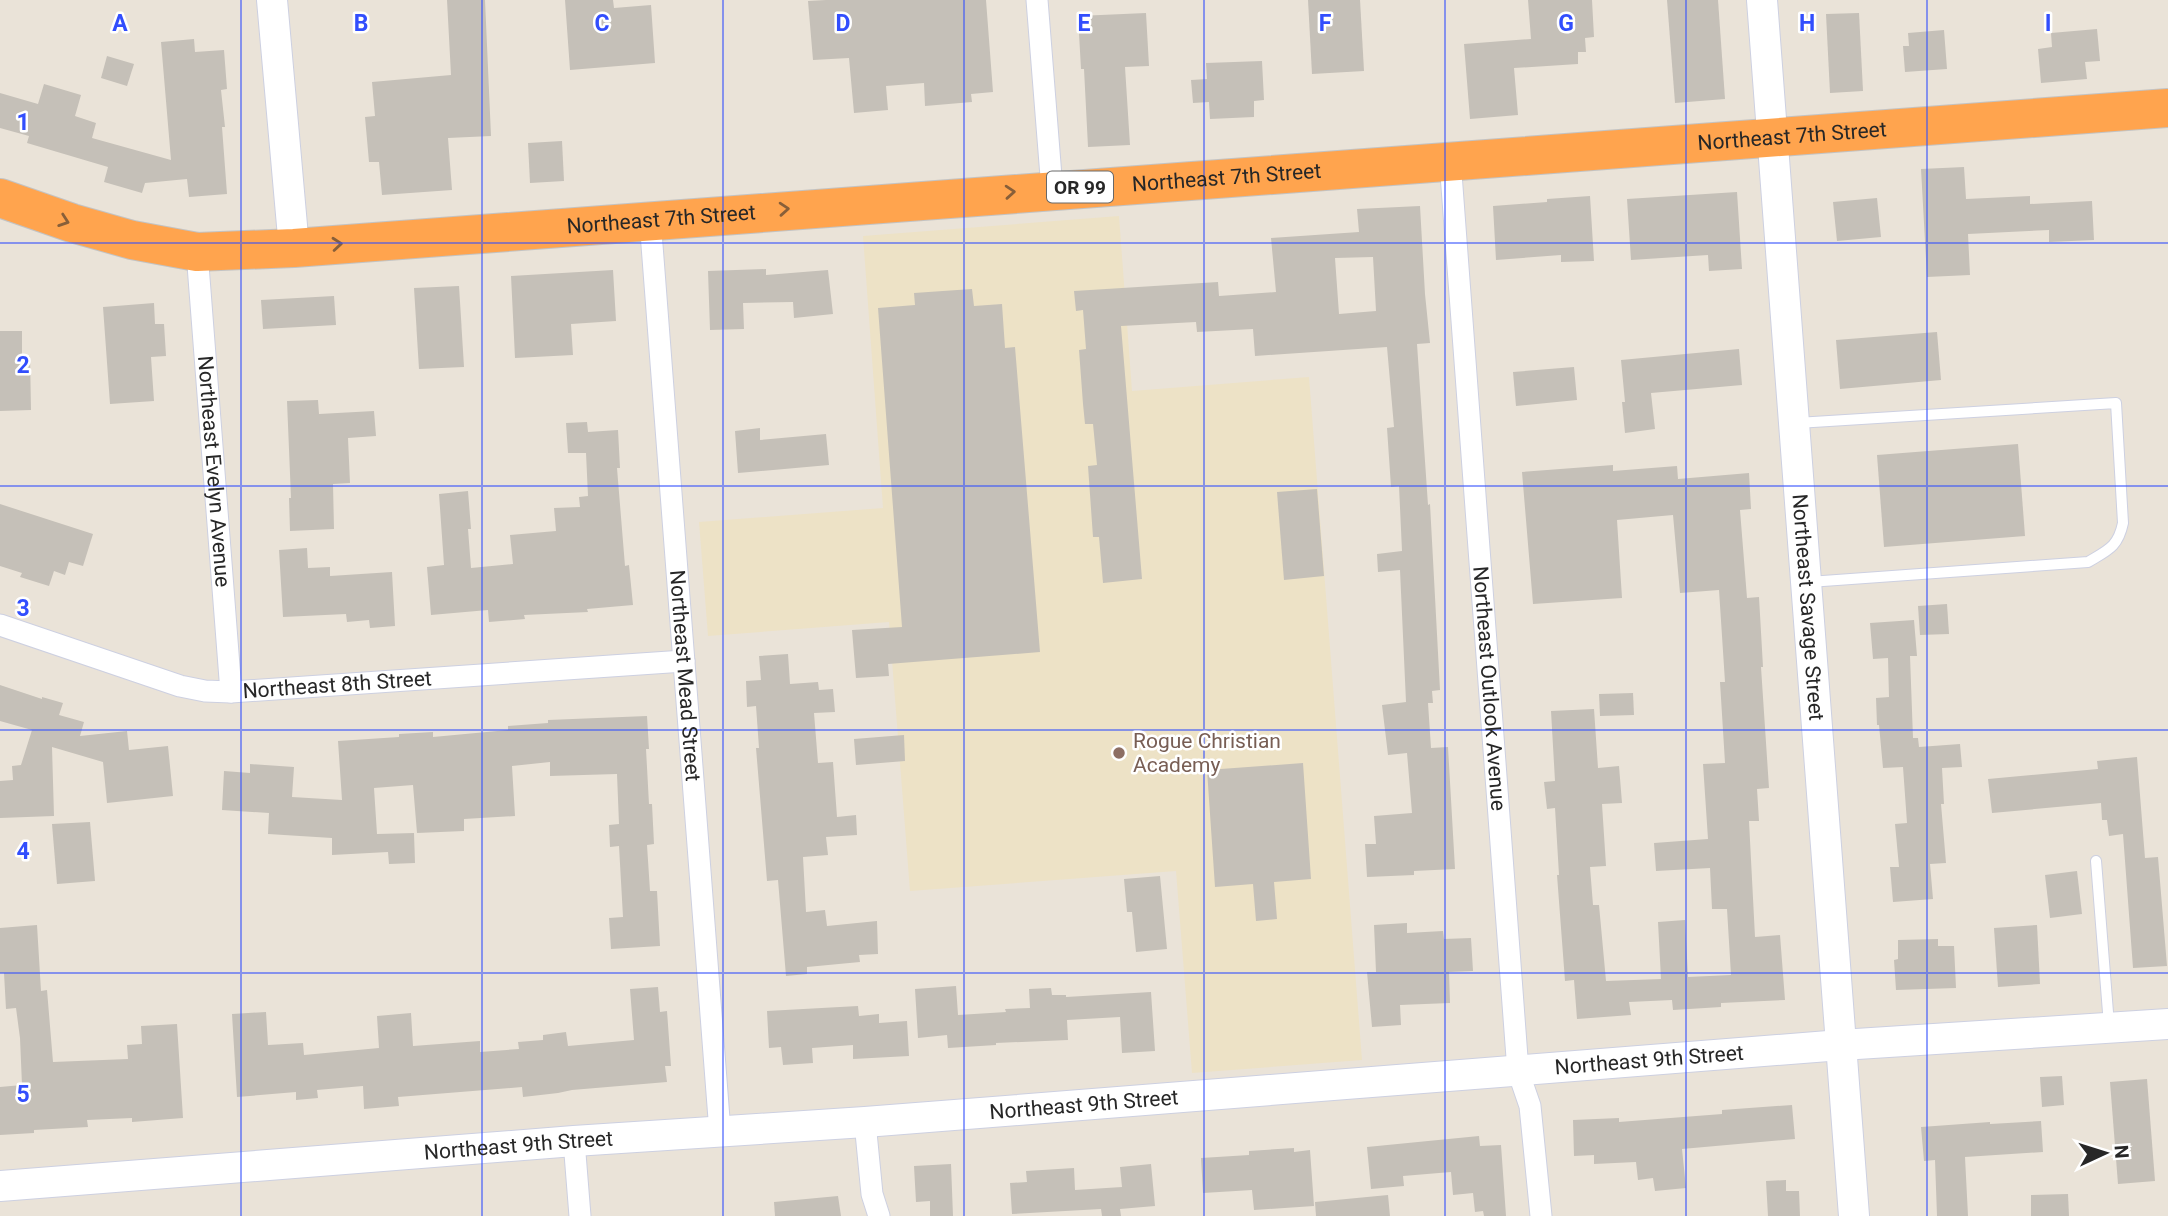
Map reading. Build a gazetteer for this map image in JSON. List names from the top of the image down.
{
  "streets": {
    "highway": ["Northeast 7th Street", "OR 99"],
    "street": [
      "Northeast Evelyn Avenue",
      "Northeast Savage Street",
      "Northeast Mead Street",
      "Northeast 8th Street",
      "Northeast Outlook Avenue",
      "Northeast 9th Street"
    ]
  },
  "crossings": [
    ["Northeast 7th Street", "Northeast Evelyn Avenue"],
    ["Northeast 7th Street", "Northeast Savage Street"],
    ["Northeast 7th Street", "Northeast Mead Street"],
    ["Northeast 7th Street", "Northeast Outlook Avenue"],
    ["Northeast Evelyn Avenue", "Northeast 8th Street"],
    ["Northeast Savage Street", "Northeast 9th Street"],
    ["Northeast Mead Street", "Northeast 8th Street"],
    ["Northeast Mead Street", "Northeast 9th Street"],
    ["Northeast Outlook Avenue", "Northeast 9th Street"]
  ],
  "one_way": ["Northeast 7th Street"],
  "places": ["Rogue Christian Academy"],
  "north": "right",
  "grid": {
    "columns": [
      "A",
      "B",
      "C",
      "D",
      "E",
      "F",
      "G",
      "H",
      "I"
    ],
    "rows": [
      "1",
      "2",
      "3",
      "4",
      "5"
    ]
  }
}
